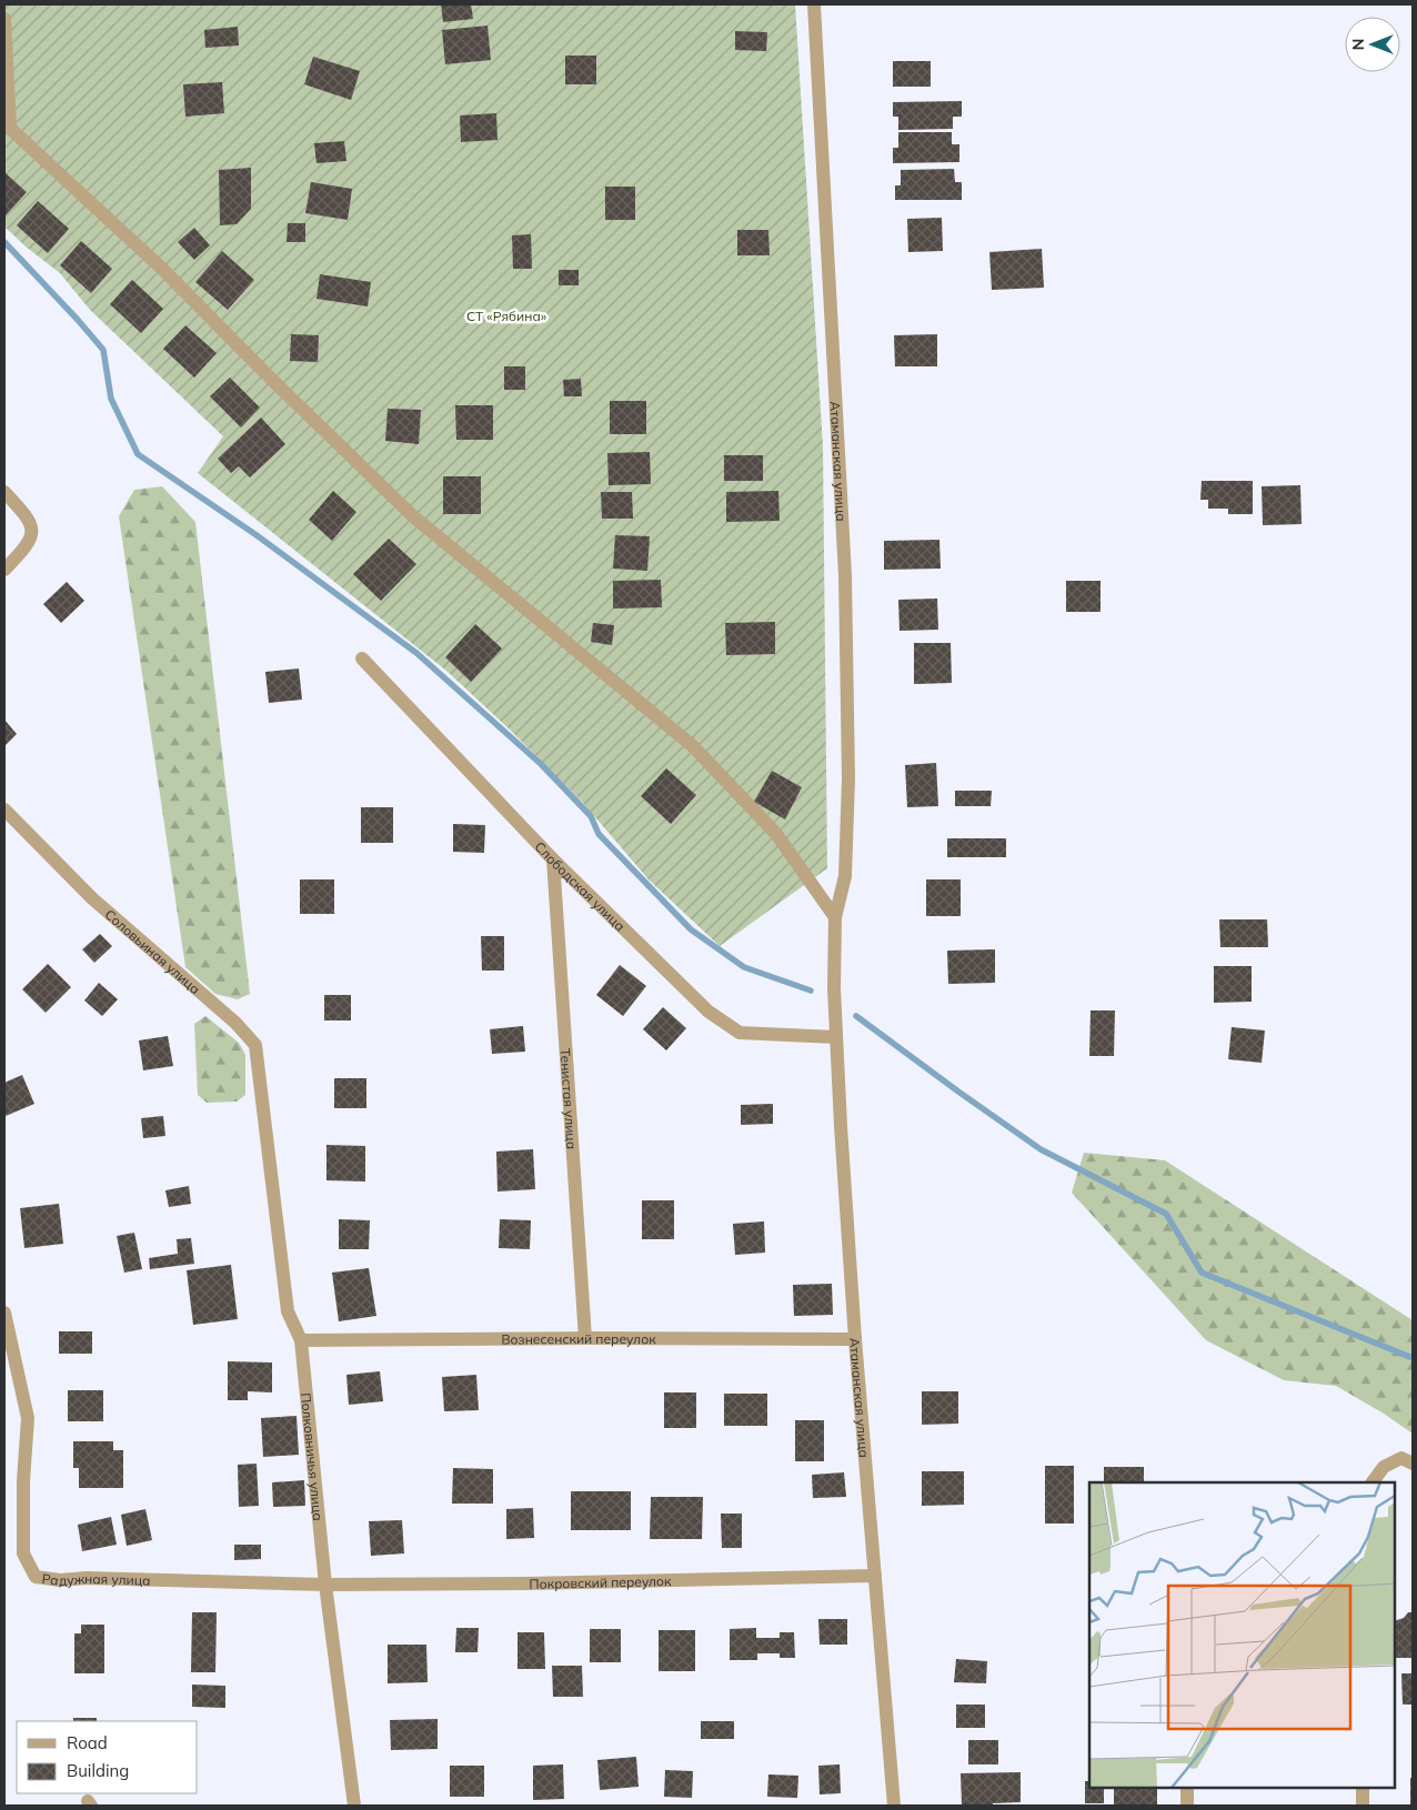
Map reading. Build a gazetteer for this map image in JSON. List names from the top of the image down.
{
  "streets": {
    "street": [
      "Атаманская улица",
      "Слободская улица",
      "Соловьиная улица",
      "Тенистая улица",
      "Вознесенский переулок",
      "Полковничья улица",
      "Радужная улица",
      "Покровский переулок"
    ]
  },
  "crossings": [
    ["Атаманская улица", "Слободская улица"],
    ["Атаманская улица", "Вознесенский переулок"],
    ["Атаманская улица", "Покровский переулок"],
    ["Слободская улица", "Тенистая улица"],
    ["Соловьиная улица", "Полковничья улица"],
    ["Тенистая улица", "Вознесенский переулок"],
    ["Вознесенский переулок", "Полковничья улица"],
    ["Полковничья улица", "Радужная улица"],
    ["Полковничья улица", "Покровский переулок"],
    ["Радужная улица", "Покровский переулок"]
  ],
  "parks": ["СТ «Рябина»"],
  "legend": ["Road", "Building"],
  "north": "left"
}
